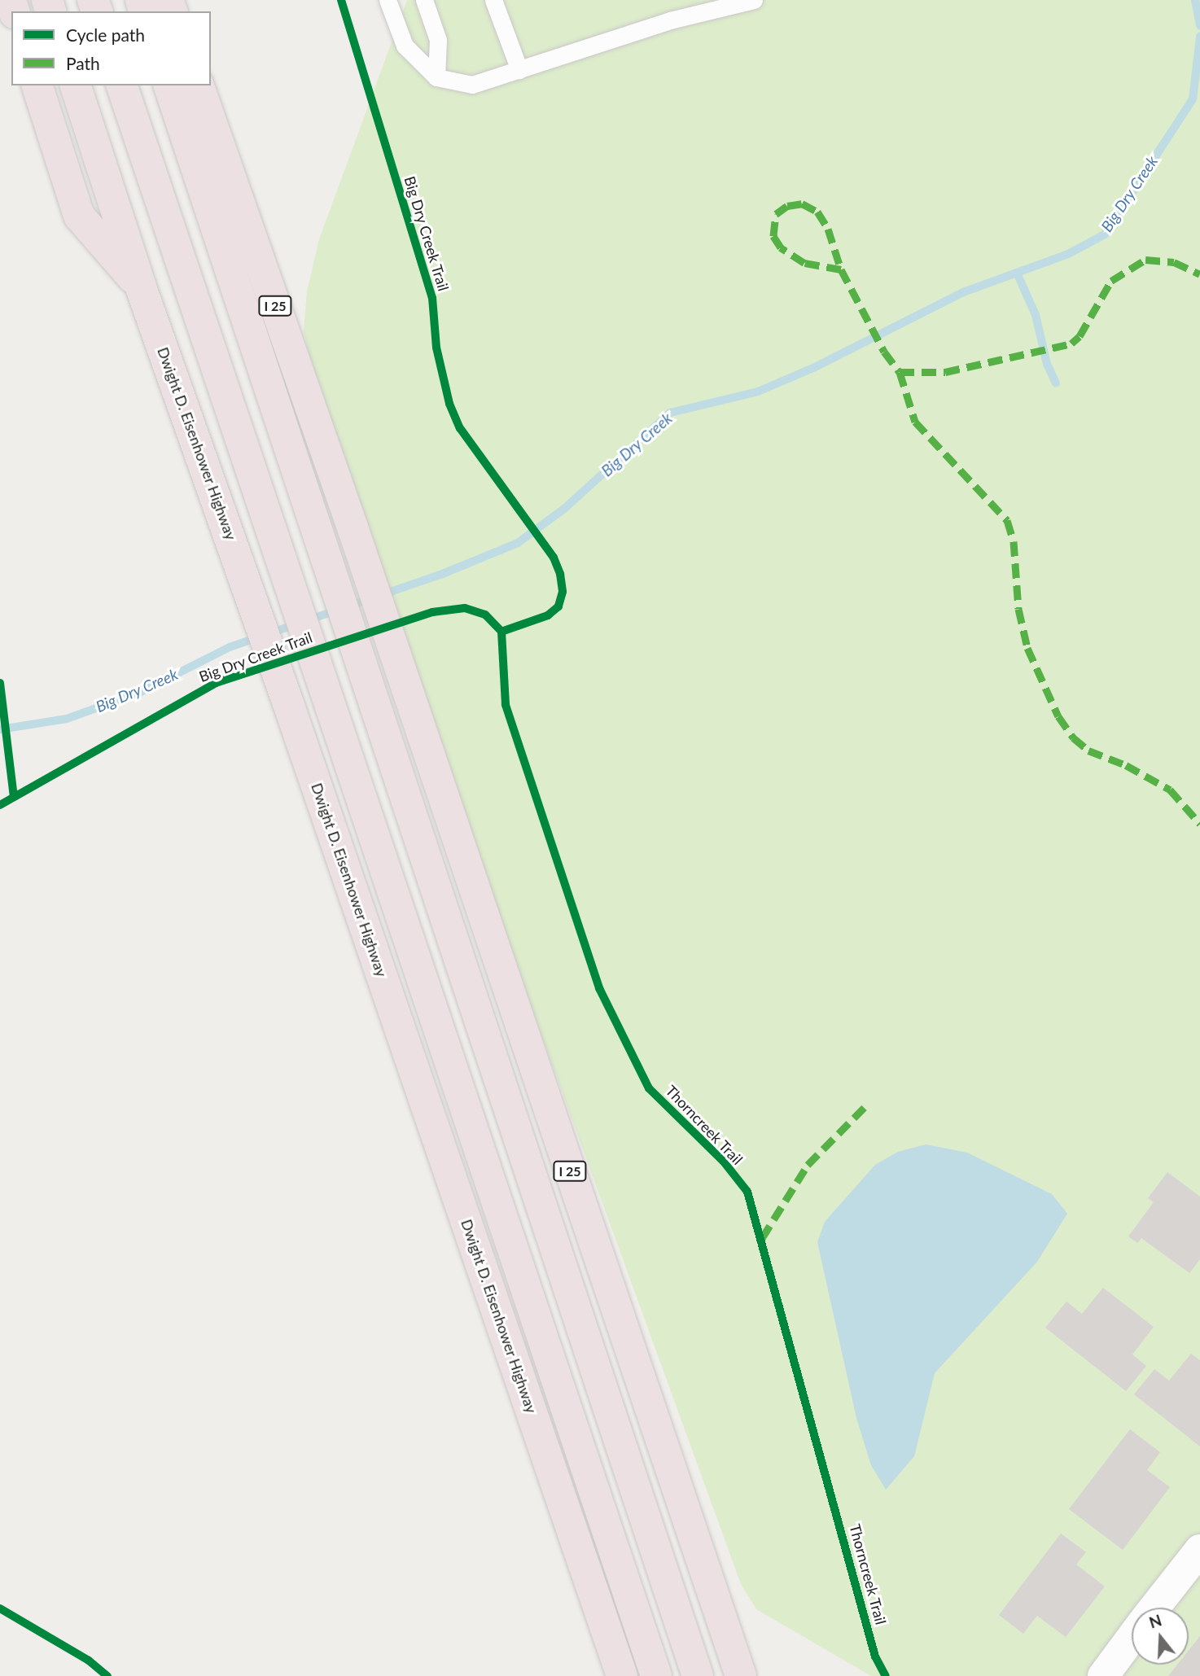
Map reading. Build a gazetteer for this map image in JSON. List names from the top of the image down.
{
  "streets": {
    "highway": ["I 25", "Dwight D. Eisenhower Highway"],
    "cycle path": ["Big Dry Creek Trail", "Thorncreek Trail"]
  },
  "water": ["Big Dry Creek"],
  "legend": ["Cycle path", "Path"],
  "north": "top"
}
